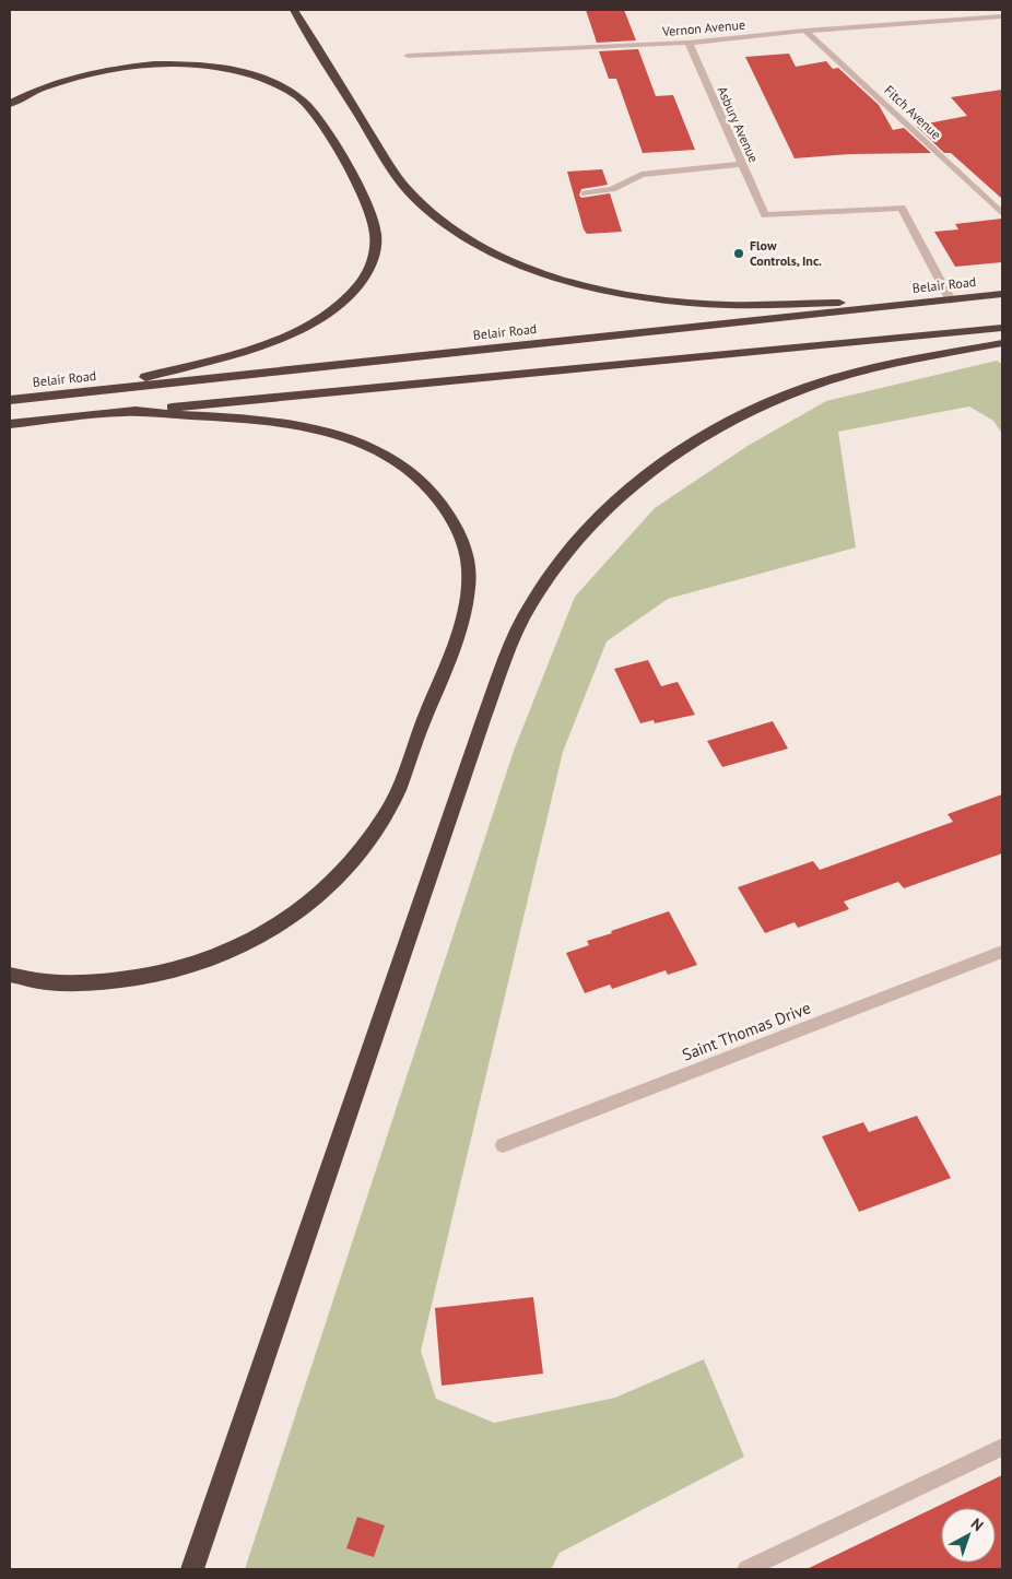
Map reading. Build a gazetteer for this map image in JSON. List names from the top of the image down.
{
  "streets": {
    "highway": ["Belair Road"],
    "street": [
      "Vernon Avenue",
      "Fitch Avenue",
      "Asbury Avenue",
      "Saint Thomas Drive"
    ]
  },
  "crossings": [
    ["Vernon Avenue", "Fitch Avenue"],
    ["Vernon Avenue", "Asbury Avenue"],
    ["Asbury Avenue", "Belair Road"]
  ],
  "places": ["Flow Controls, Inc."],
  "north": "top right"
}
